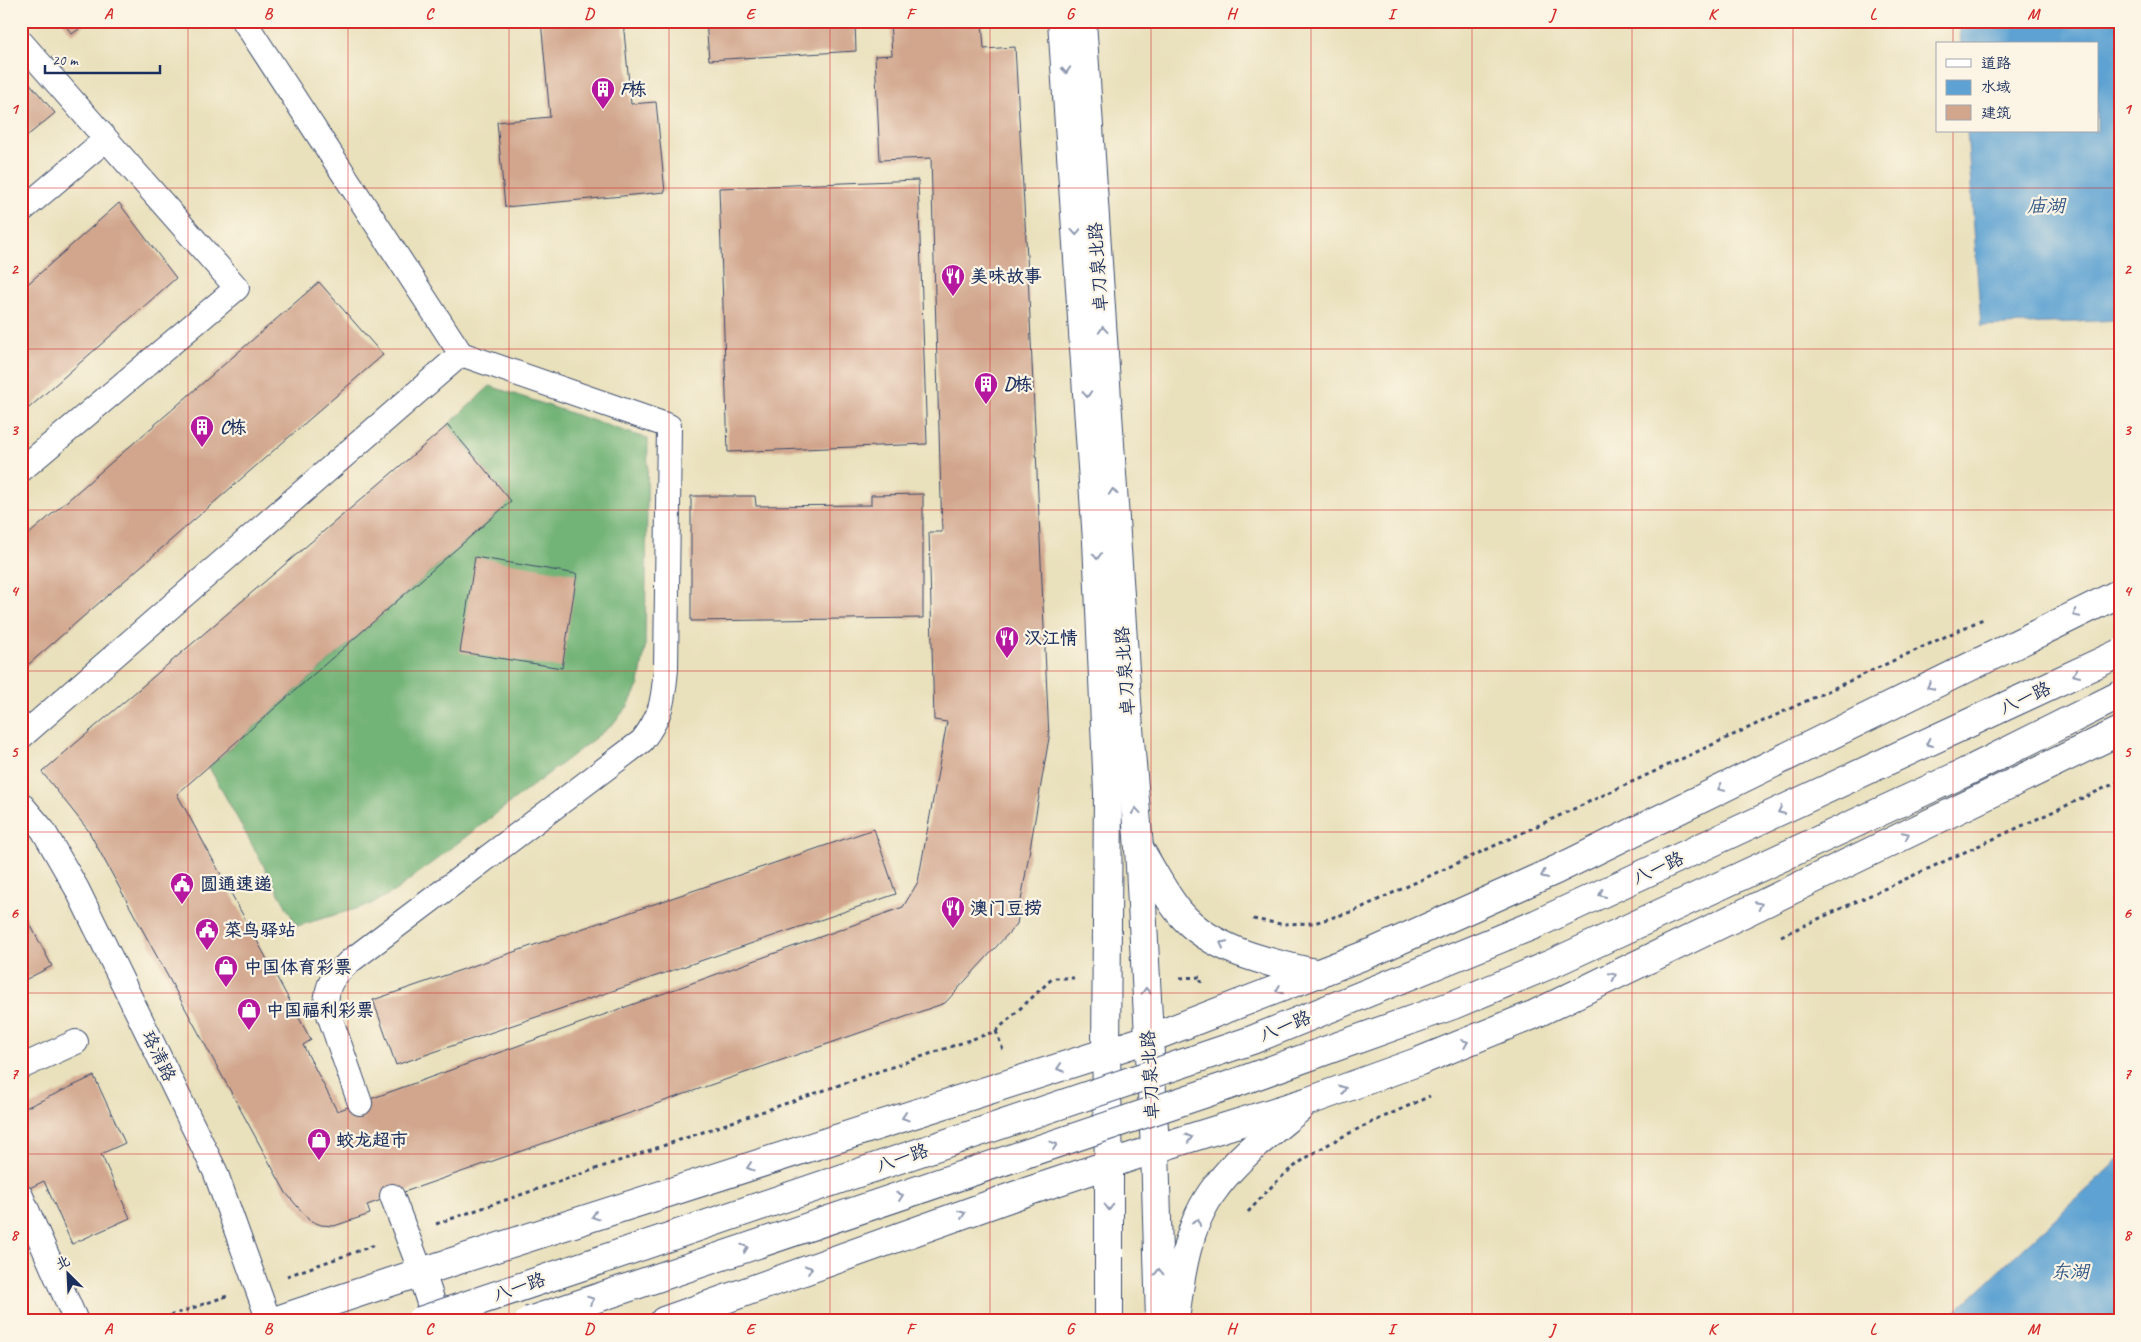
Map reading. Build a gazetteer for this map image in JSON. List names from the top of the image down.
{
  "streets": {
    "main road": ["卓刀泉北路", "八一路"],
    "lane": ["珞清路"]
  },
  "water": ["庙湖", "东湖"],
  "places": {
    "building": ["F栋", "D栋", "C栋"],
    "restaurant": ["美味故事", "汉江情", "澳门豆捞"],
    "public building": ["圆通速递", "菜鸟驿站"],
    "shop": ["中国体育彩票", "中国福利彩票", "蛟龙超市"]
  },
  "legend": ["道路", "水域", "建筑"],
  "scale_bar": "20 m",
  "north": "top left",
  "grid": {
    "columns": [
      "A",
      "B",
      "C",
      "D",
      "E",
      "F",
      "G",
      "H",
      "I",
      "J",
      "K",
      "L",
      "M"
    ],
    "rows": [
      "1",
      "2",
      "3",
      "4",
      "5",
      "6",
      "7",
      "8"
    ]
  }
}
